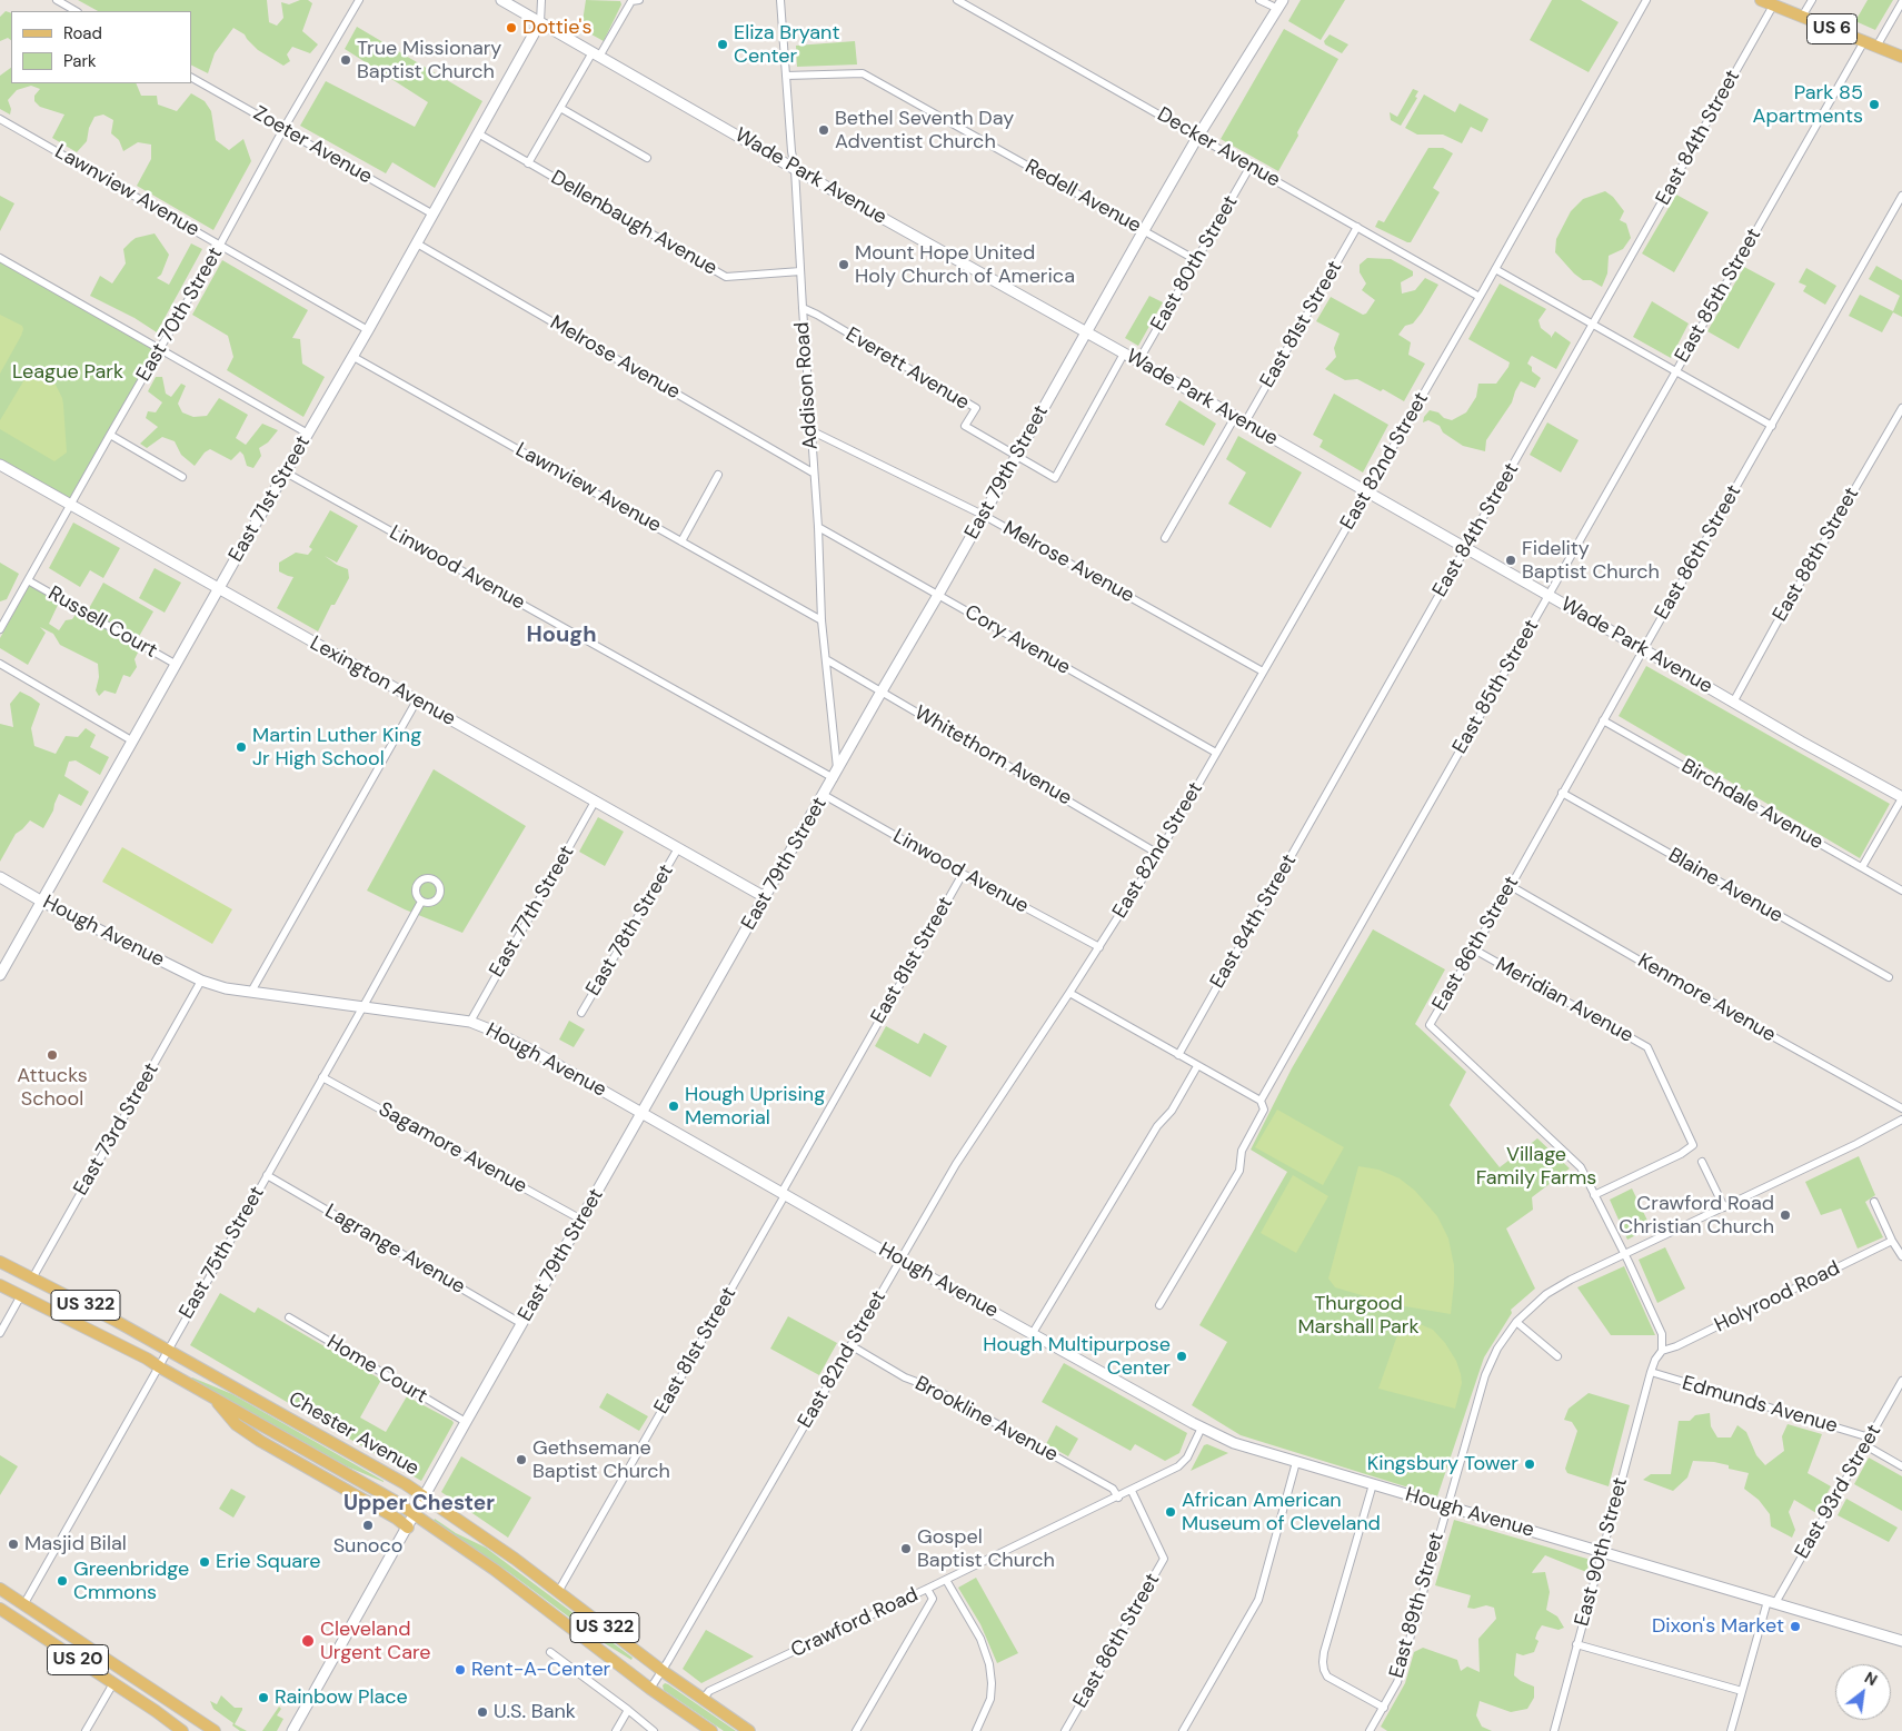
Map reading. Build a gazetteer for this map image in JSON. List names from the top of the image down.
{
  "streets": {
    "main road": [
      "US 6",
      "US 322",
      "Chester Avenue",
      "US 20"
    ],
    "street": [
      "East 84th Street",
      "Zoeter Avenue",
      "Decker Avenue",
      "Wade Park Avenue",
      "Lawnview Avenue",
      "Redell Avenue",
      "Dellenbaugh Avenue",
      "East 80th Street",
      "East 85th Street",
      "East 70th Street",
      "East 81st Street",
      "Melrose Avenue",
      "Everett Avenue",
      "Addison Road",
      "East 82nd Street",
      "East 79th Street",
      "East 71st Street",
      "East 86th Street",
      "East 88th Street",
      "Linwood Avenue",
      "Russell Court",
      "Cory Avenue",
      "Lexington Avenue",
      "Whitethorn Avenue",
      "Birchdale Avenue",
      "Blaine Avenue",
      "East 77th Street",
      "East 78th Street",
      "Hough Avenue",
      "Kenmore Avenue",
      "Meridian Avenue",
      "East 73rd Street",
      "Sagamore Avenue",
      "Lagrange Avenue",
      "East 75th Street",
      "Holyrood Road",
      "Home Court",
      "Edmunds Avenue",
      "Brookline Avenue",
      "East 93rd Street",
      "East 90th Street",
      "East 89th Street",
      "Crawford Road"
    ]
  },
  "crossings": [
    ["US 6", "East 84th Street"],
    ["US 6", "East 85th Street"],
    ["East 84th Street", "Wade Park Avenue"],
    ["Zoeter Avenue", "East 70th Street"],
    ["Zoeter Avenue", "East 71st Street"],
    ["Decker Avenue", "East 80th Street"],
    ["Decker Avenue", "East 81st Street"],
    ["Decker Avenue", "East 82nd Street"],
    ["Decker Avenue", "East 79th Street"],
    ["Wade Park Avenue", "East 80th Street"],
    ["Wade Park Avenue", "East 85th Street"],
    ["Wade Park Avenue", "East 81st Street"],
    ["Wade Park Avenue", "Addison Road"],
    ["Wade Park Avenue", "East 82nd Street"],
    ["Wade Park Avenue", "East 79th Street"],
    ["Wade Park Avenue", "East 71st Street"],
    ["Wade Park Avenue", "East 86th Street"],
    ["Wade Park Avenue", "East 88th Street"],
    ["Lawnview Avenue", "East 70th Street"],
    ["Lawnview Avenue", "Addison Road"],
    ["Lawnview Avenue", "East 71st Street"],
    ["Redell Avenue", "East 80th Street"],
    ["Redell Avenue", "Addison Road"],
    ["Redell Avenue", "East 79th Street"],
    ["Dellenbaugh Avenue", "Addison Road"],
    ["Dellenbaugh Avenue", "East 71st Street"],
    ["East 70th Street", "Russell Court"],
    ["East 70th Street", "Lexington Avenue"],
    ["East 81st Street", "Linwood Avenue"],
    ["East 81st Street", "Hough Avenue"],
    ["East 81st Street", "Chester Avenue"],
    ["Melrose Avenue", "Addison Road"],
    ["Melrose Avenue", "East 82nd Street"],
    ["Melrose Avenue", "East 79th Street"],
    ["Melrose Avenue", "East 71st Street"],
    ["Everett Avenue", "Addison Road"],
    ["Everett Avenue", "East 79th Street"],
    ["Addison Road", "East 79th Street"],
    ["Addison Road", "Linwood Avenue"],
    ["Addison Road", "Cory Avenue"],
    ["Addison Road", "Whitethorn Avenue"],
    ["East 82nd Street", "Linwood Avenue"],
    ["East 82nd Street", "Cory Avenue"],
    ["East 82nd Street", "Whitethorn Avenue"],
    ["East 82nd Street", "Hough Avenue"],
    ["East 82nd Street", "Brookline Avenue"],
    ["East 82nd Street", "Chester Avenue"],
    ["East 79th Street", "Linwood Avenue"],
    ["East 79th Street", "Cory Avenue"],
    ["East 79th Street", "Lexington Avenue"],
    ["East 79th Street", "Whitethorn Avenue"],
    ["East 79th Street", "Hough Avenue"],
    ["East 79th Street", "Sagamore Avenue"],
    ["East 79th Street", "Lagrange Avenue"],
    ["East 79th Street", "Home Court"],
    ["East 79th Street", "Chester Avenue"],
    ["East 71st Street", "Linwood Avenue"],
    ["East 71st Street", "Russell Court"],
    ["East 71st Street", "Lexington Avenue"],
    ["East 71st Street", "Hough Avenue"],
    ["East 86th Street", "Birchdale Avenue"],
    ["East 86th Street", "Blaine Avenue"],
    ["East 86th Street", "Kenmore Avenue"],
    ["East 86th Street", "Meridian Avenue"],
    ["East 86th Street", "Crawford Road"],
    ["Lexington Avenue", "East 77th Street"],
    ["Lexington Avenue", "East 78th Street"],
    ["East 77th Street", "Hough Avenue"],
    ["Hough Avenue", "East 73rd Street"],
    ["Hough Avenue", "East 75th Street"],
    ["Hough Avenue", "East 93rd Street"],
    ["Hough Avenue", "East 90th Street"],
    ["Hough Avenue", "East 89th Street"],
    ["Hough Avenue", "Crawford Road"],
    ["East 73rd Street", "Chester Avenue"],
    ["Sagamore Avenue", "East 75th Street"],
    ["Lagrange Avenue", "East 75th Street"],
    ["East 75th Street", "Chester Avenue"],
    ["East 75th Street", "US 20"],
    ["Holyrood Road", "East 90th Street"],
    ["Edmunds Avenue", "East 93rd Street"],
    ["Edmunds Avenue", "East 90th Street"],
    ["Brookline Avenue", "Crawford Road"],
    ["Chester Avenue", "Crawford Road"]
  ],
  "districts": ["Hough", "Upper Chester"],
  "parks": ["League Park", "Village Family Farms", "Thurgood Marshall Park"],
  "places": [
    "Dottie's",
    "Eliza Bryant Center",
    "True Missionary Baptist Church",
    "Park 85 Apartments",
    "Bethel Seventh Day Adventist Church",
    "Mount Hope United Holy Church of America",
    "Fidelity Baptist Church",
    "Martin Luther King Jr High School",
    "Attucks School",
    "Hough Uprising Memorial",
    "Crawford Road Christian Church",
    "Hough Multipurpose Center",
    "Gethsemane Baptist Church",
    "Kingsbury Tower",
    "African American Museum of Cleveland",
    "Sunoco",
    "Masjid Bilal",
    "Gospel Baptist Church",
    "Erie Square",
    "Greenbridge Cmmons",
    "Dixon's Market",
    "Cleveland Urgent Care",
    "Rent-A-Center",
    "Rainbow Place",
    "U.S. Bank"
  ],
  "legend": ["Road", "Park"],
  "north": "top right"
}
